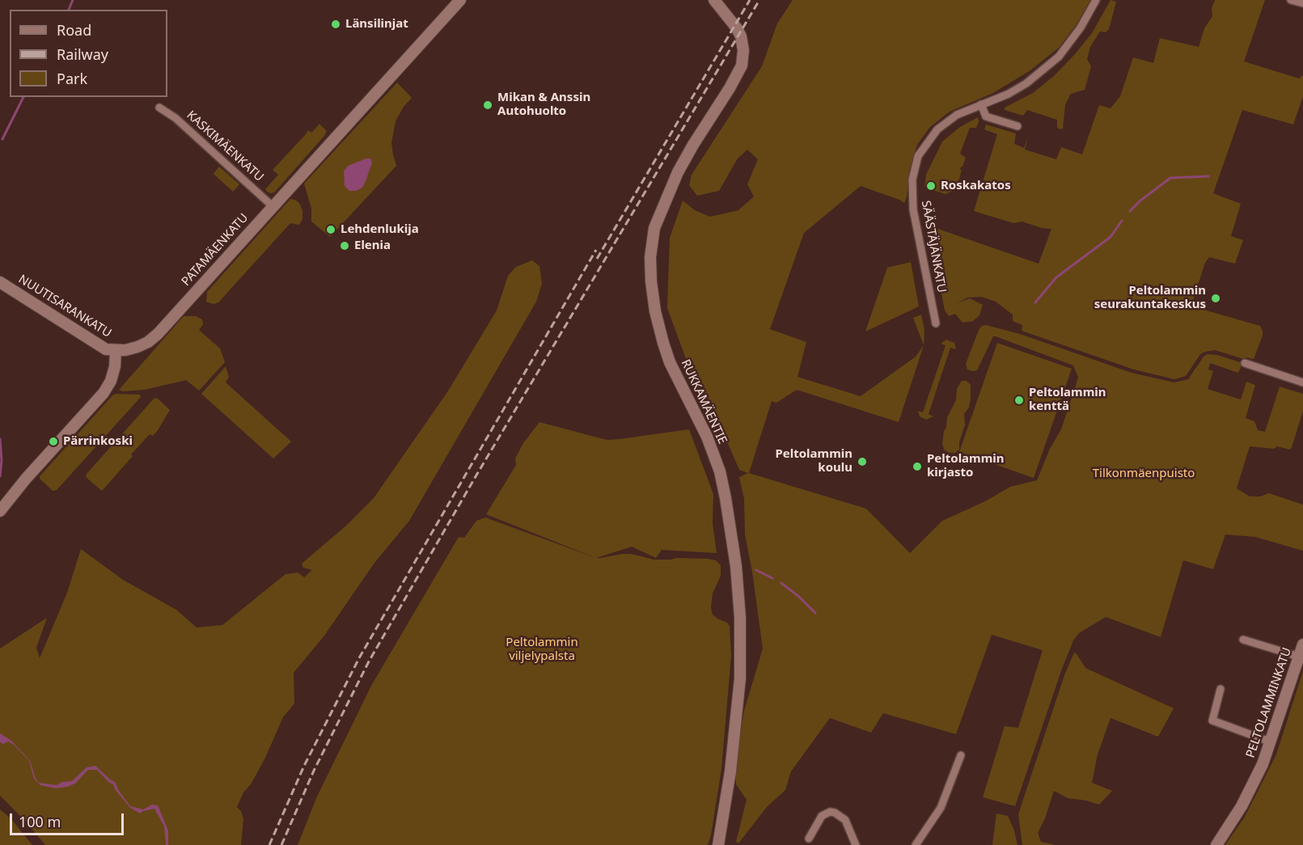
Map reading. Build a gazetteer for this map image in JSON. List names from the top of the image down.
{
  "streets": {
    "main road": [
      "PATAMÄENKATU",
      "NUUTISARANKATU",
      "RUKKAMÄENTIE",
      "PELTOLAMMINKATU"
    ],
    "street": ["KASKIMÄENKATU", "SÄÄSTÄJÄNKATU"]
  },
  "crossings": [
    ["KASKIMÄENKATU", "PATAMÄENKATU"],
    ["PATAMÄENKATU", "NUUTISARANKATU"]
  ],
  "parks": ["Tilkonmäenpuisto", "Peltolammin viljelypalsta"],
  "places": [
    "Länsilinjat",
    "Mikan & Anssin Autohuolto",
    "Roskakatos",
    "Lehdenlukija",
    "Elenia",
    "Peltolammin seurakuntakeskus",
    "Peltolammin kenttä",
    "Pärrinkoski",
    "Peltolammin koulu",
    "Peltolammin kirjasto"
  ],
  "legend": ["Road", "Railway", "Park"],
  "scale_bar": "100 m"
}
